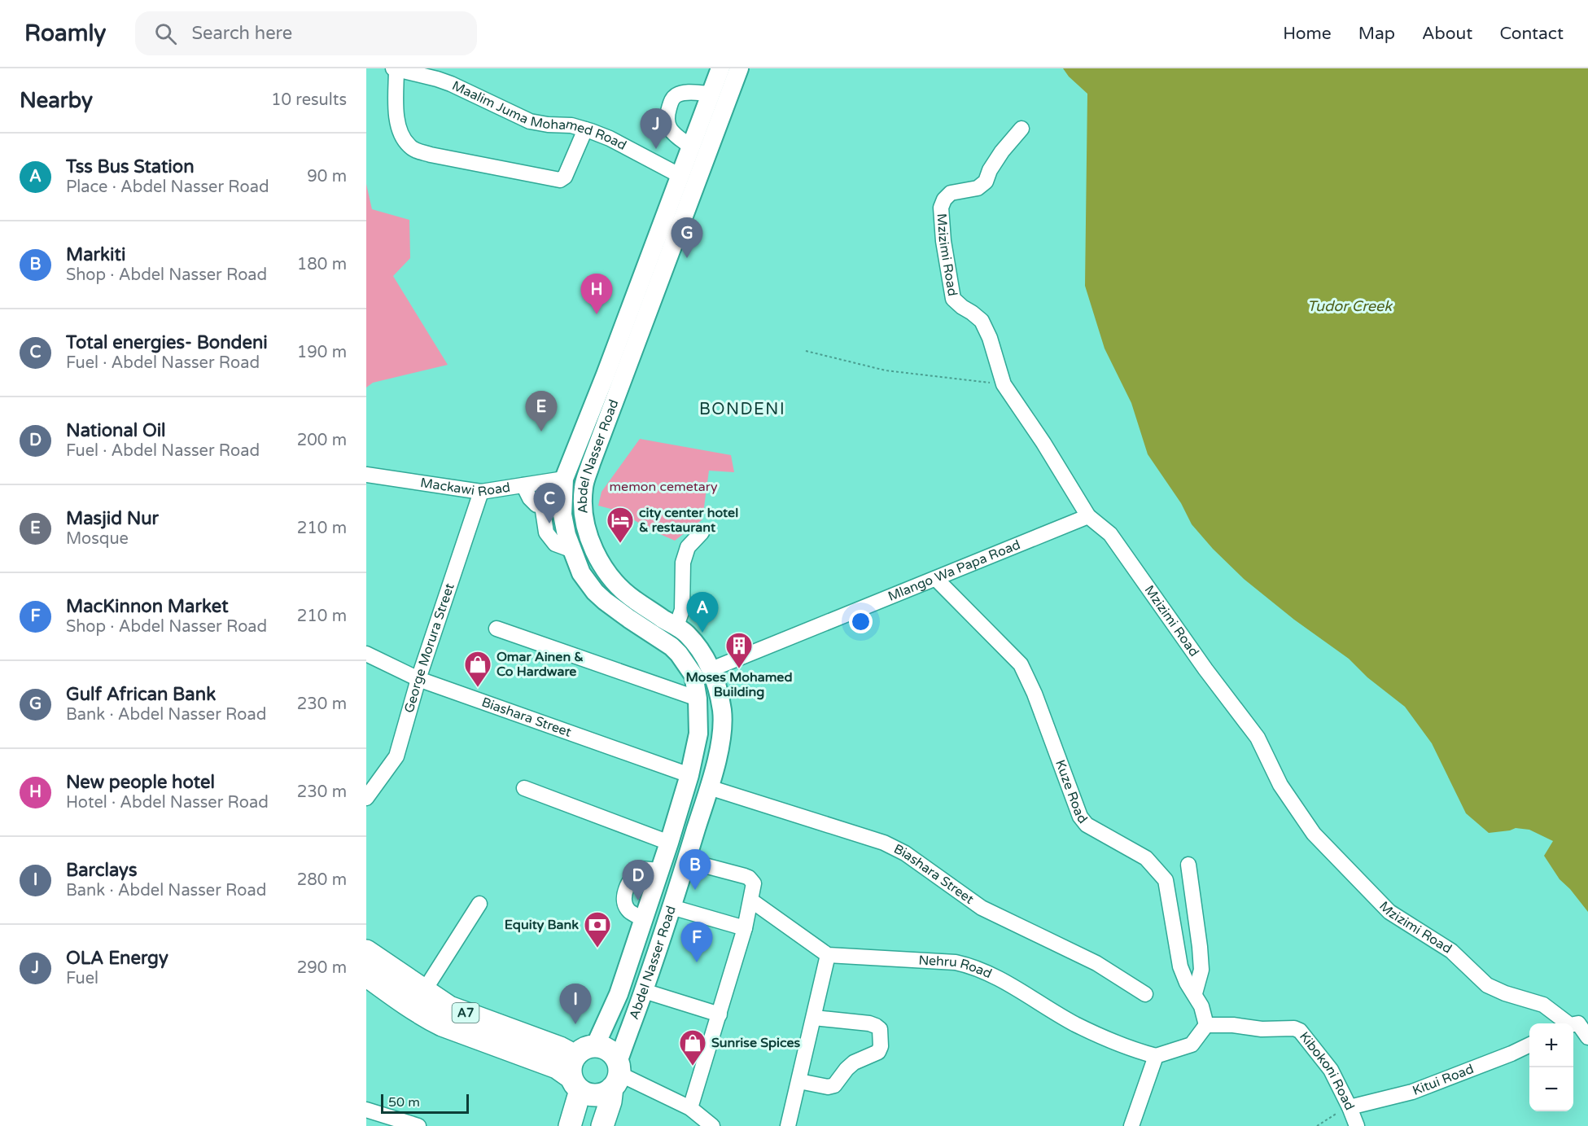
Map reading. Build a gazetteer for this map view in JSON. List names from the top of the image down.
{
  "streets": {
    "highway": ["A7"],
    "main road": ["Abdel Nasser Road"],
    "street": [
      "Maalim Juma Mohamed Road",
      "Mzizimi Road",
      "Mackawi Road",
      "Mlango Wa Papa Road",
      "George Morura Street",
      "Biashara Street",
      "Kuze Road",
      "Nehru Road",
      "Kibokoni Road",
      "Kitui Road"
    ]
  },
  "crossings": [
    ["Maalim Juma Mohamed Road", "Abdel Nasser Road"],
    ["Mzizimi Road", "Mlango Wa Papa Road"],
    ["Abdel Nasser Road", "Mackawi Road"],
    ["Abdel Nasser Road", "Mlango Wa Papa Road"],
    ["Abdel Nasser Road", "Biashara Street"],
    ["Abdel Nasser Road", "A7"],
    ["Mackawi Road", "George Morura Street"],
    ["Mlango Wa Papa Road", "Kuze Road"],
    ["George Morura Street", "Biashara Street"],
    ["Kuze Road", "Kibokoni Road"],
    ["Kibokoni Road", "Kitui Road"]
  ],
  "districts": ["BONDENI"],
  "water": ["Tudor Creek"],
  "parks": ["memon cemetary"],
  "places": {
    "hotel": ["city center hotel & restaurant"],
    "building": ["Moses Mohamed Building"],
    "shop": ["Omar Ainen & Co Hardware", "Sunrise Spices"],
    "bank": ["Equity Bank"]
  },
  "scale_bar": "50 m",
  "page": {
    "header": "Roamly",
    "search": "Search here",
    "nav": [
      "Home",
      "Map",
      "About",
      "Contact"
    ],
    "heading": ["Nearby", "10 results"],
    "pins": [
      "J",
      "G",
      "H",
      "E",
      "C",
      "A",
      "B",
      "D",
      "F",
      "I"
    ],
    "list": [
      {
        "mark": "A",
        "name": "Tss Bus Station",
        "note": "Place · Abdel Nasser Road",
        "value": "90 m"
      },
      {
        "mark": "B",
        "name": "Markiti",
        "note": "Shop · Abdel Nasser Road",
        "value": "180 m"
      },
      {
        "mark": "C",
        "name": "Total energies- Bondeni",
        "note": "Fuel · Abdel Nasser Road",
        "value": "190 m"
      },
      {
        "mark": "D",
        "name": "National Oil",
        "note": "Fuel · Abdel Nasser Road",
        "value": "200 m"
      },
      {
        "mark": "E",
        "name": "Masjid Nur",
        "note": "Mosque",
        "value": "210 m"
      },
      {
        "mark": "F",
        "name": "MacKinnon Market",
        "note": "Shop · Abdel Nasser Road",
        "value": "210 m"
      },
      {
        "mark": "G",
        "name": "Gulf African Bank",
        "note": "Bank · Abdel Nasser Road",
        "value": "230 m"
      },
      {
        "mark": "H",
        "name": "New people hotel",
        "note": "Hotel · Abdel Nasser Road",
        "value": "230 m"
      },
      {
        "mark": "I",
        "name": "Barclays",
        "note": "Bank · Abdel Nasser Road",
        "value": "280 m"
      },
      {
        "mark": "J",
        "name": "OLA Energy",
        "note": "Fuel",
        "value": "290 m"
      }
    ],
    "map_buttons": ["+", "−"],
    "scale": "50 m"
  }
}
